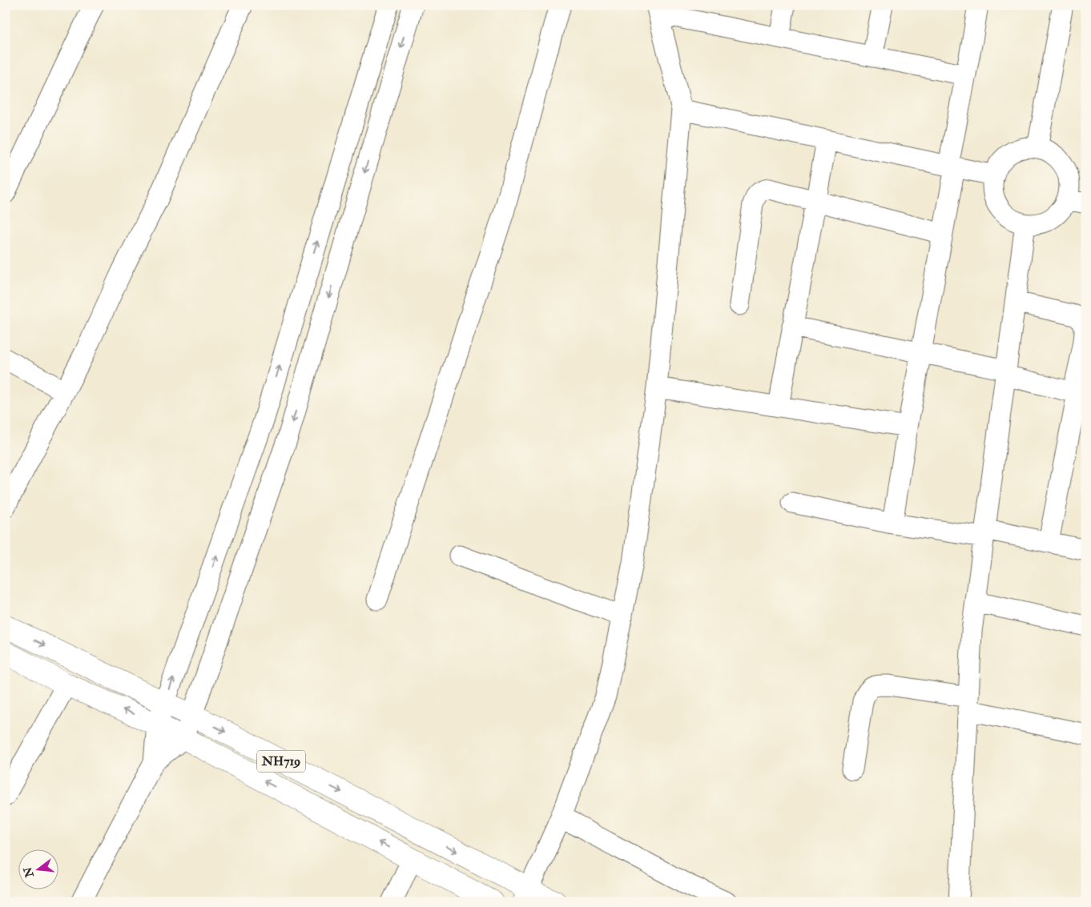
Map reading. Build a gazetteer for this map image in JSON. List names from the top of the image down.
{
  "streets": {
    "highway": ["NH719"]
  },
  "north": "left"
}
